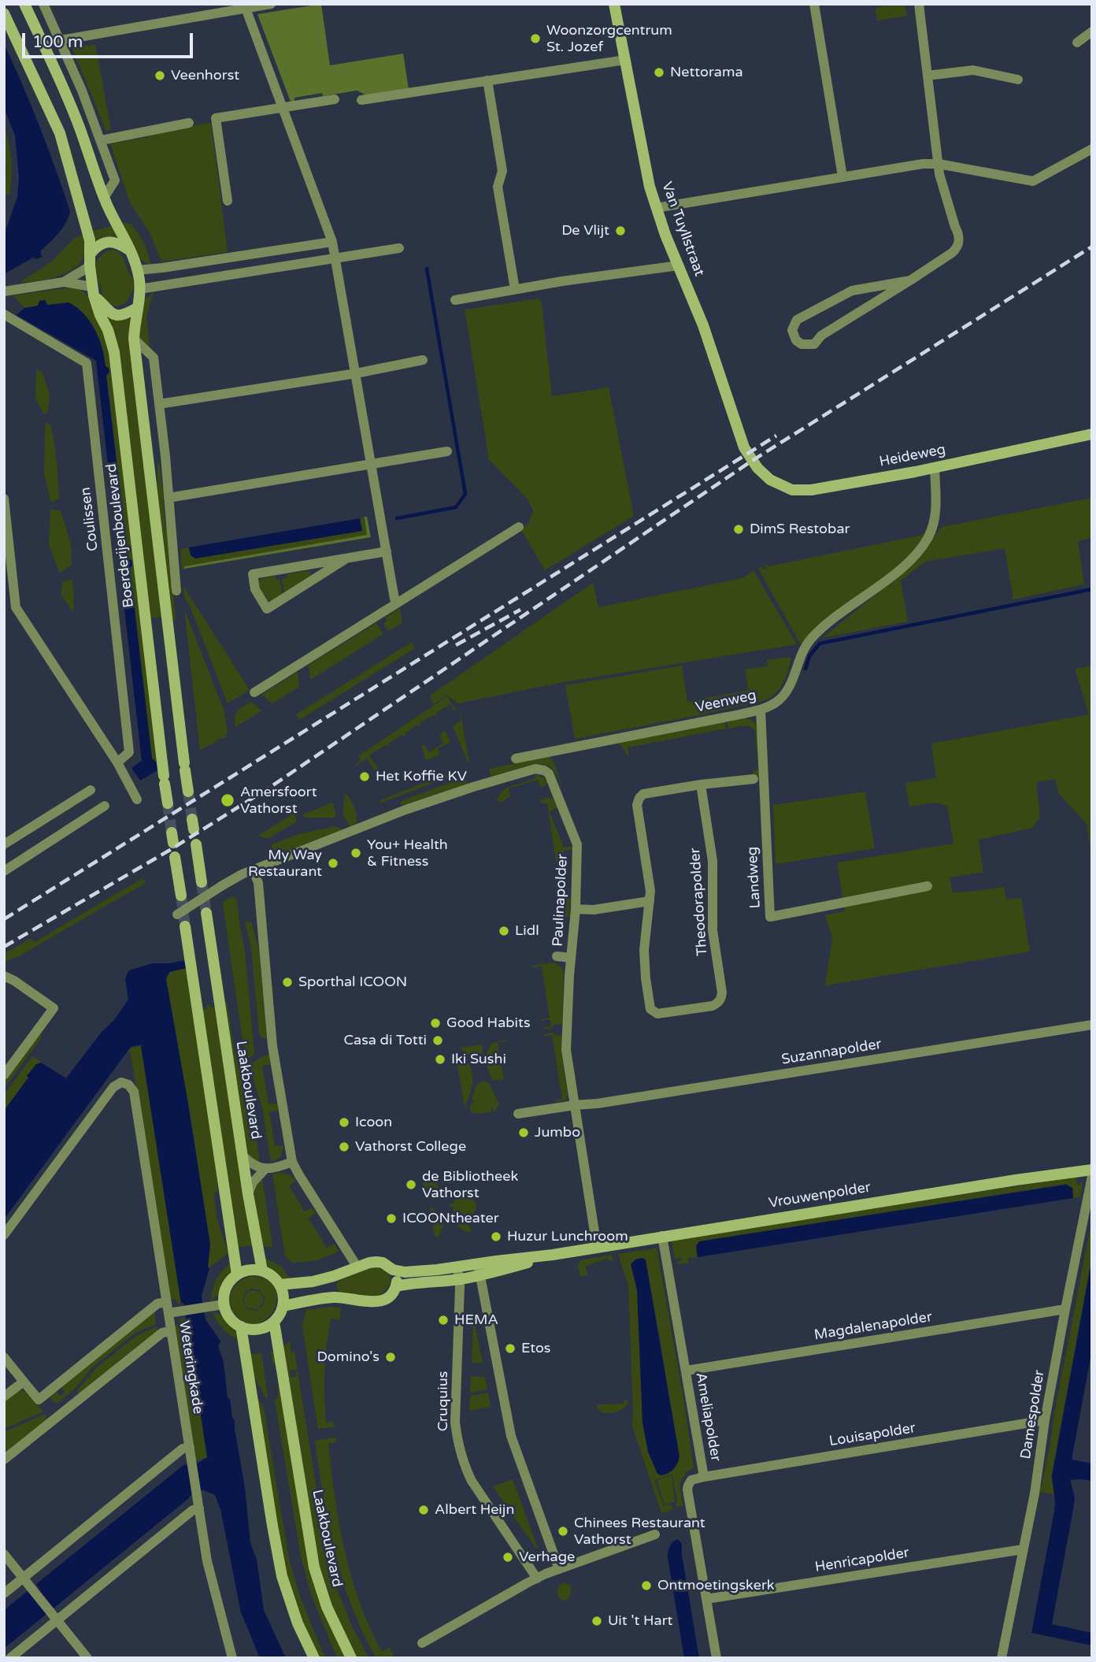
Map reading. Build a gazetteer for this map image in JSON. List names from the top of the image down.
{
  "streets": {
    "main road": [
      "Van Tuyllstraat",
      "Heideweg",
      "Boerderijenboulevard",
      "Laakboulevard",
      "Vrouwenpolder"
    ],
    "street": [
      "Coulissen",
      "Veenweg",
      "Landweg",
      "Paulinapolder",
      "Theodorapolder",
      "Suzannapolder",
      "Magdalenapolder",
      "Weteringkade",
      "Cruquius",
      "Damespolder",
      "Ameliapolder",
      "Louisapolder",
      "Henricapolder"
    ]
  },
  "crossings": [
    ["Van Tuyllstraat", "Heideweg"],
    ["Heideweg", "Veenweg"],
    ["Veenweg", "Landweg"],
    ["Paulinapolder", "Suzannapolder"],
    ["Paulinapolder", "Vrouwenpolder"],
    ["Laakboulevard", "Vrouwenpolder"],
    ["Vrouwenpolder", "Cruquius"],
    ["Vrouwenpolder", "Ameliapolder"],
    ["Magdalenapolder", "Damespolder"],
    ["Magdalenapolder", "Ameliapolder"],
    ["Damespolder", "Louisapolder"],
    ["Damespolder", "Henricapolder"],
    ["Ameliapolder", "Louisapolder"],
    ["Ameliapolder", "Henricapolder"]
  ],
  "places": [
    "Woonzorgcentrum St. Jozef",
    "Nettorama",
    "Veenhorst",
    "De Vlijt",
    "DimS Restobar",
    "Het Koffie KV",
    "Amersfoort Vathorst",
    "You+ Health & Fitness",
    "My Way Restaurant",
    "Lidl",
    "Sporthal ICOON",
    "Good Habits",
    "Casa di Totti",
    "Iki Sushi",
    "Icoon",
    "Jumbo",
    "Vathorst College",
    "de Bibliotheek Vathorst",
    "ICOONtheater",
    "Huzur Lunchroom",
    "HEMA",
    "Etos",
    "Domino's",
    "Albert Heijn",
    "Chinees Restaurant Vathorst",
    "Verhage",
    "Ontmoetingskerk",
    "Uit 't Hart"
  ],
  "scale_bar": "100 m"
}
